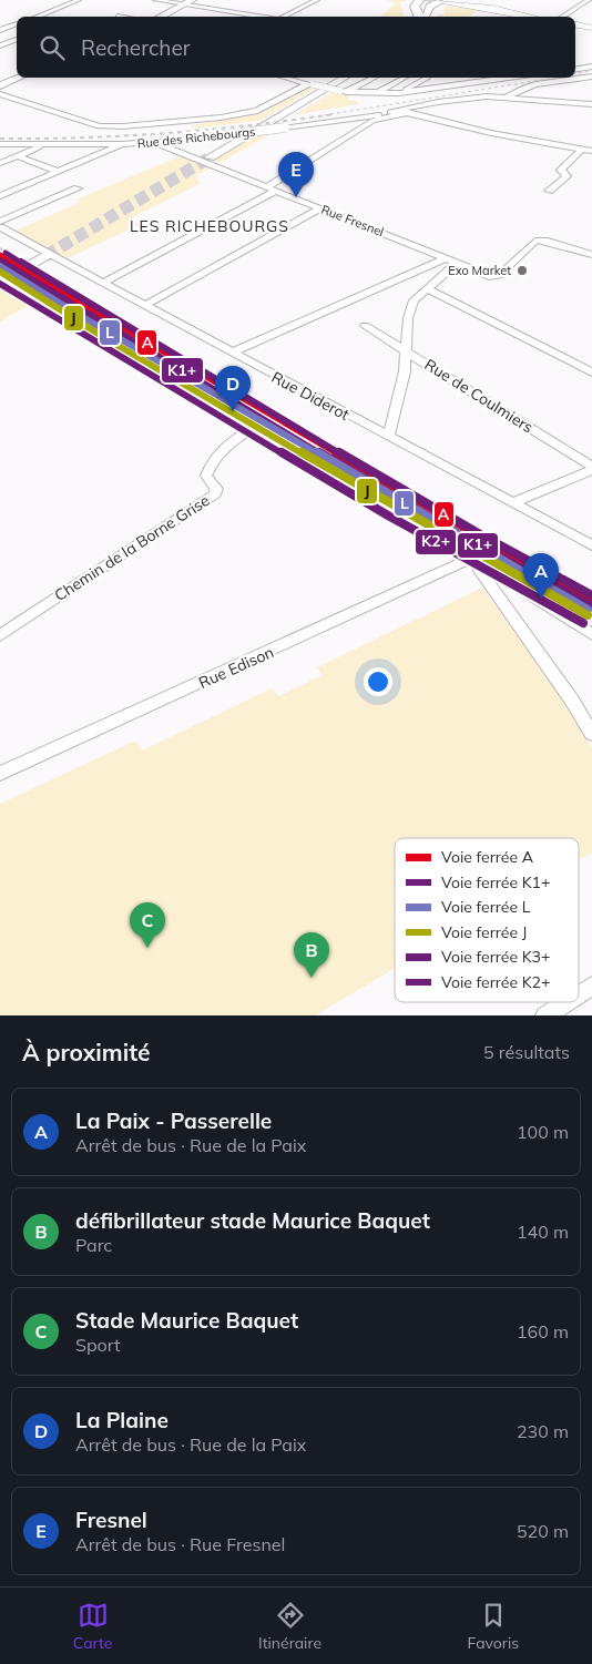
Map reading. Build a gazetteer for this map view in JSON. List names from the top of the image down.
{
  "streets": {
    "street": [
      "Rue des Richebourgs",
      "Rue Fresnel",
      "Rue Diderot",
      "Rue de Coulmiers",
      "Chemin de la Borne Grise",
      "Rue Edison"
    ]
  },
  "crossings": [
    ["Rue des Richebourgs", "Rue Fresnel"]
  ],
  "districts": ["LES RICHEBOURGS"],
  "places": ["Exo Market"],
  "lines": [
    "rail line K3+",
    "rail line A",
    "rail line K1+",
    "rail line L",
    "rail line J",
    "rail line K2+"
  ],
  "legend": [
    "Voie ferrée A",
    "Voie ferrée K1+",
    "Voie ferrée L",
    "Voie ferrée J",
    "Voie ferrée K3+",
    "Voie ferrée K2+"
  ],
  "page": {
    "search": "Rechercher",
    "pins": [
      "E",
      "D",
      "A",
      "C",
      "B"
    ],
    "heading": ["À proximité", "5 résultats"],
    "list": [
      {
        "mark": "A",
        "name": "La Paix - Passerelle",
        "note": "Arrêt de bus · Rue de la Paix",
        "value": "100 m"
      },
      {
        "mark": "B",
        "name": "défibrillateur stade Maurice Baquet",
        "note": "Parc",
        "value": "140 m"
      },
      {
        "mark": "C",
        "name": "Stade Maurice Baquet",
        "note": "Sport",
        "value": "160 m"
      },
      {
        "mark": "D",
        "name": "La Plaine",
        "note": "Arrêt de bus · Rue de la Paix",
        "value": "230 m"
      },
      {
        "mark": "E",
        "name": "Fresnel",
        "note": "Arrêt de bus · Rue Fresnel",
        "value": "520 m"
      }
    ],
    "nav": ["Carte", "Itinéraire", "Favoris"]
  }
}
